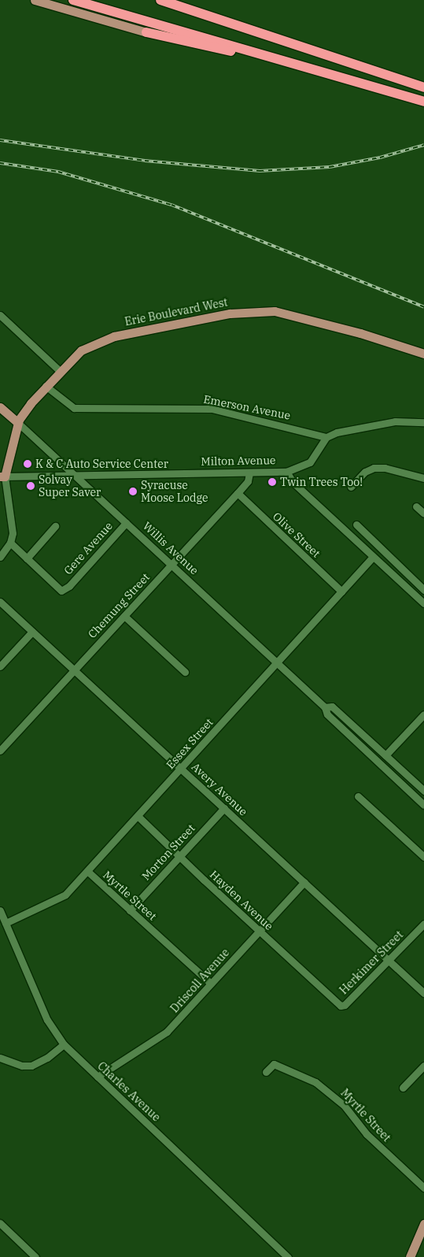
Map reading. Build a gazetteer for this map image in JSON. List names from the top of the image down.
{
  "streets": {
    "main road": ["Erie Boulevard West", "Willis Avenue"],
    "street": [
      "Emerson Avenue",
      "Milton Avenue",
      "Olive Street",
      "Gere Avenue",
      "Chemung Street",
      "Essex Street",
      "Avery Avenue",
      "Morton Street",
      "Myrtle Street",
      "Hayden Avenue",
      "Herkimer Street",
      "Driscoll Avenue",
      "Charles Avenue"
    ]
  },
  "crossings": [
    ["Erie Boulevard West", "Emerson Avenue"],
    ["Erie Boulevard West", "Milton Avenue"],
    ["Erie Boulevard West", "Willis Avenue"],
    ["Milton Avenue", "Willis Avenue"],
    ["Milton Avenue", "Chemung Street"],
    ["Milton Avenue", "Essex Street"],
    ["Olive Street", "Chemung Street"],
    ["Olive Street", "Essex Street"],
    ["Gere Avenue", "Willis Avenue"],
    ["Willis Avenue", "Chemung Street"],
    ["Willis Avenue", "Essex Street"],
    ["Chemung Street", "Avery Avenue"],
    ["Essex Street", "Avery Avenue"],
    ["Essex Street", "Myrtle Street"],
    ["Essex Street", "Hayden Avenue"],
    ["Essex Street", "Charles Avenue"],
    ["Avery Avenue", "Morton Street"],
    ["Avery Avenue", "Herkimer Street"],
    ["Avery Avenue", "Driscoll Avenue"],
    ["Morton Street", "Myrtle Street"],
    ["Morton Street", "Hayden Avenue"],
    ["Myrtle Street", "Driscoll Avenue"],
    ["Hayden Avenue", "Herkimer Street"],
    ["Hayden Avenue", "Driscoll Avenue"],
    ["Driscoll Avenue", "Charles Avenue"]
  ],
  "places": [
    "K & C Auto Service Center",
    "Twin Trees Too!",
    "Solvay Super Saver",
    "Syracuse Moose Lodge"
  ]
}
